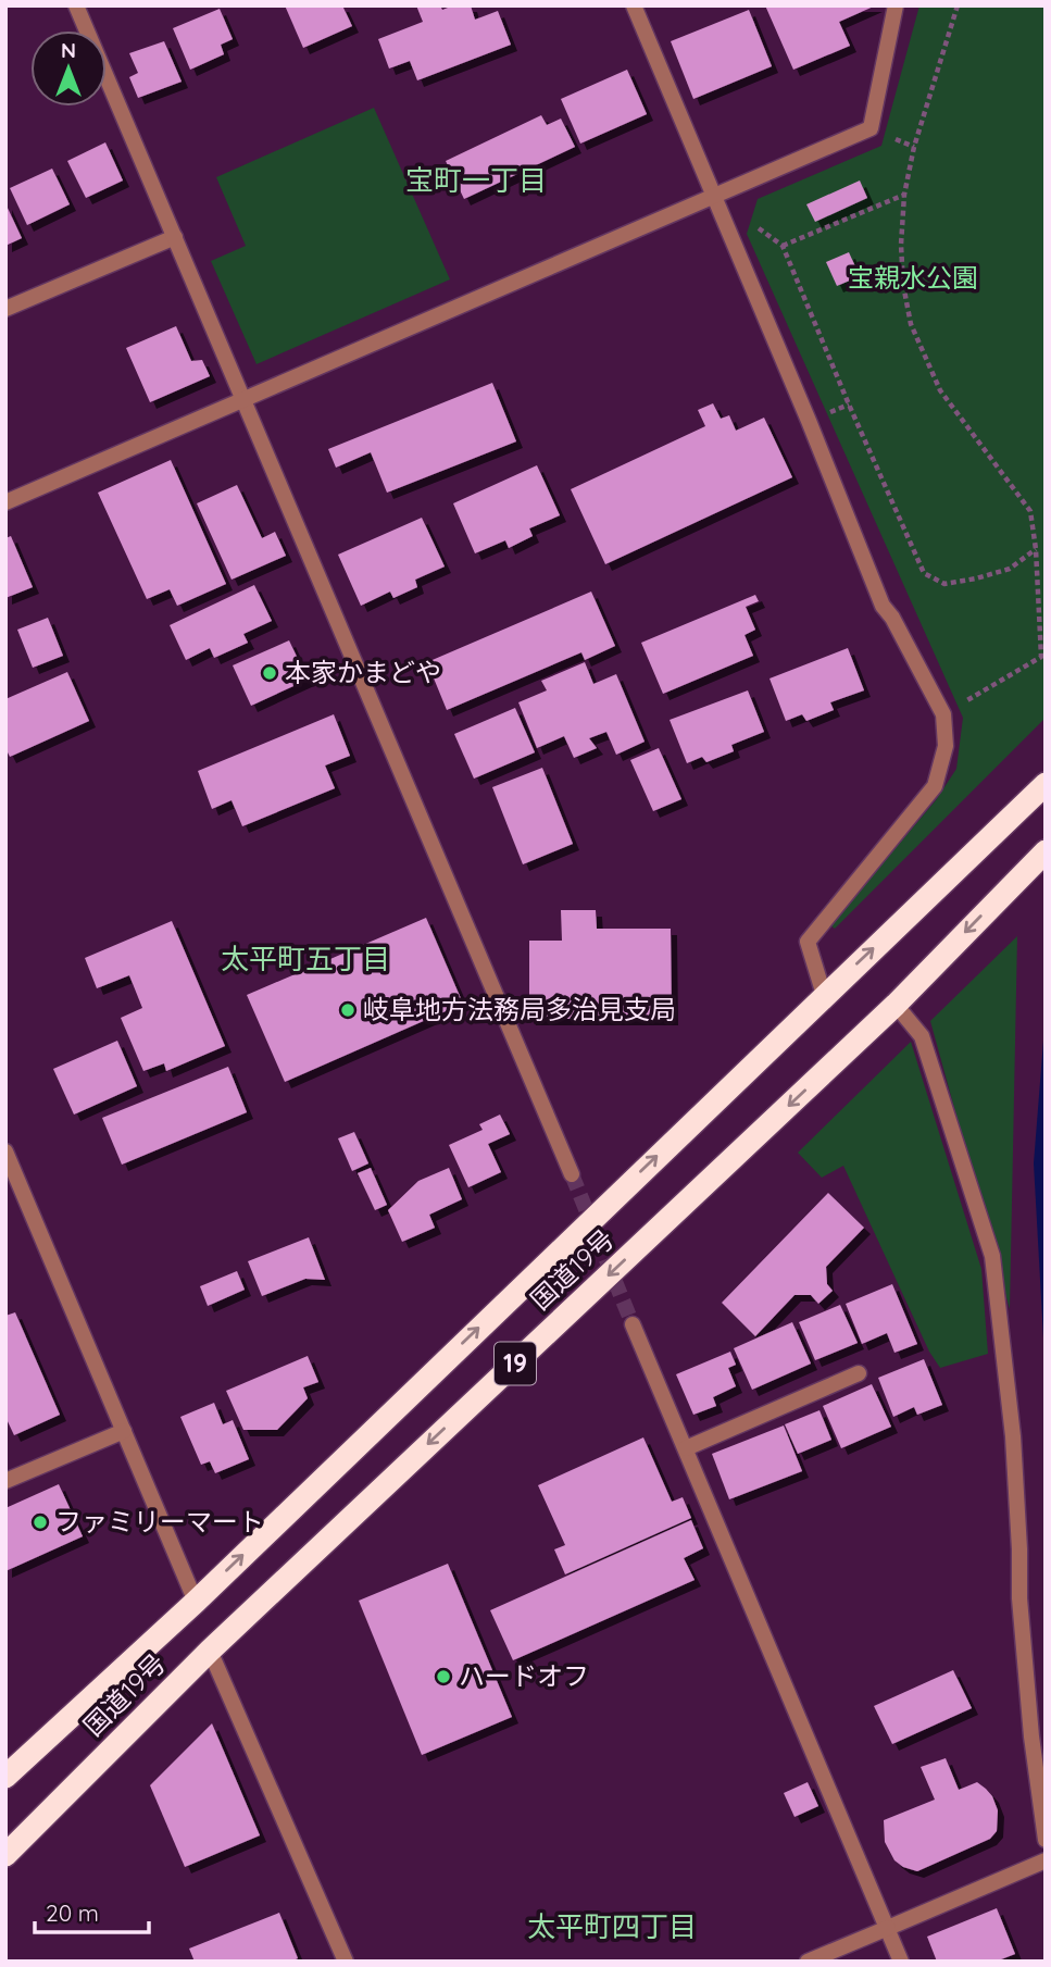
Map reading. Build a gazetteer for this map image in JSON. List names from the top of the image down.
{
  "streets": {
    "highway": ["国道19号", "19"]
  },
  "districts": ["宝町一丁目", "太平町五丁目", "太平町四丁目"],
  "parks": ["宝親水公園"],
  "places": [
    "本家かまどや",
    "岐阜地方法務局多治見支局",
    "ファミリーマート",
    "ハードオフ"
  ],
  "scale_bar": "20 m",
  "north": "top"
}
